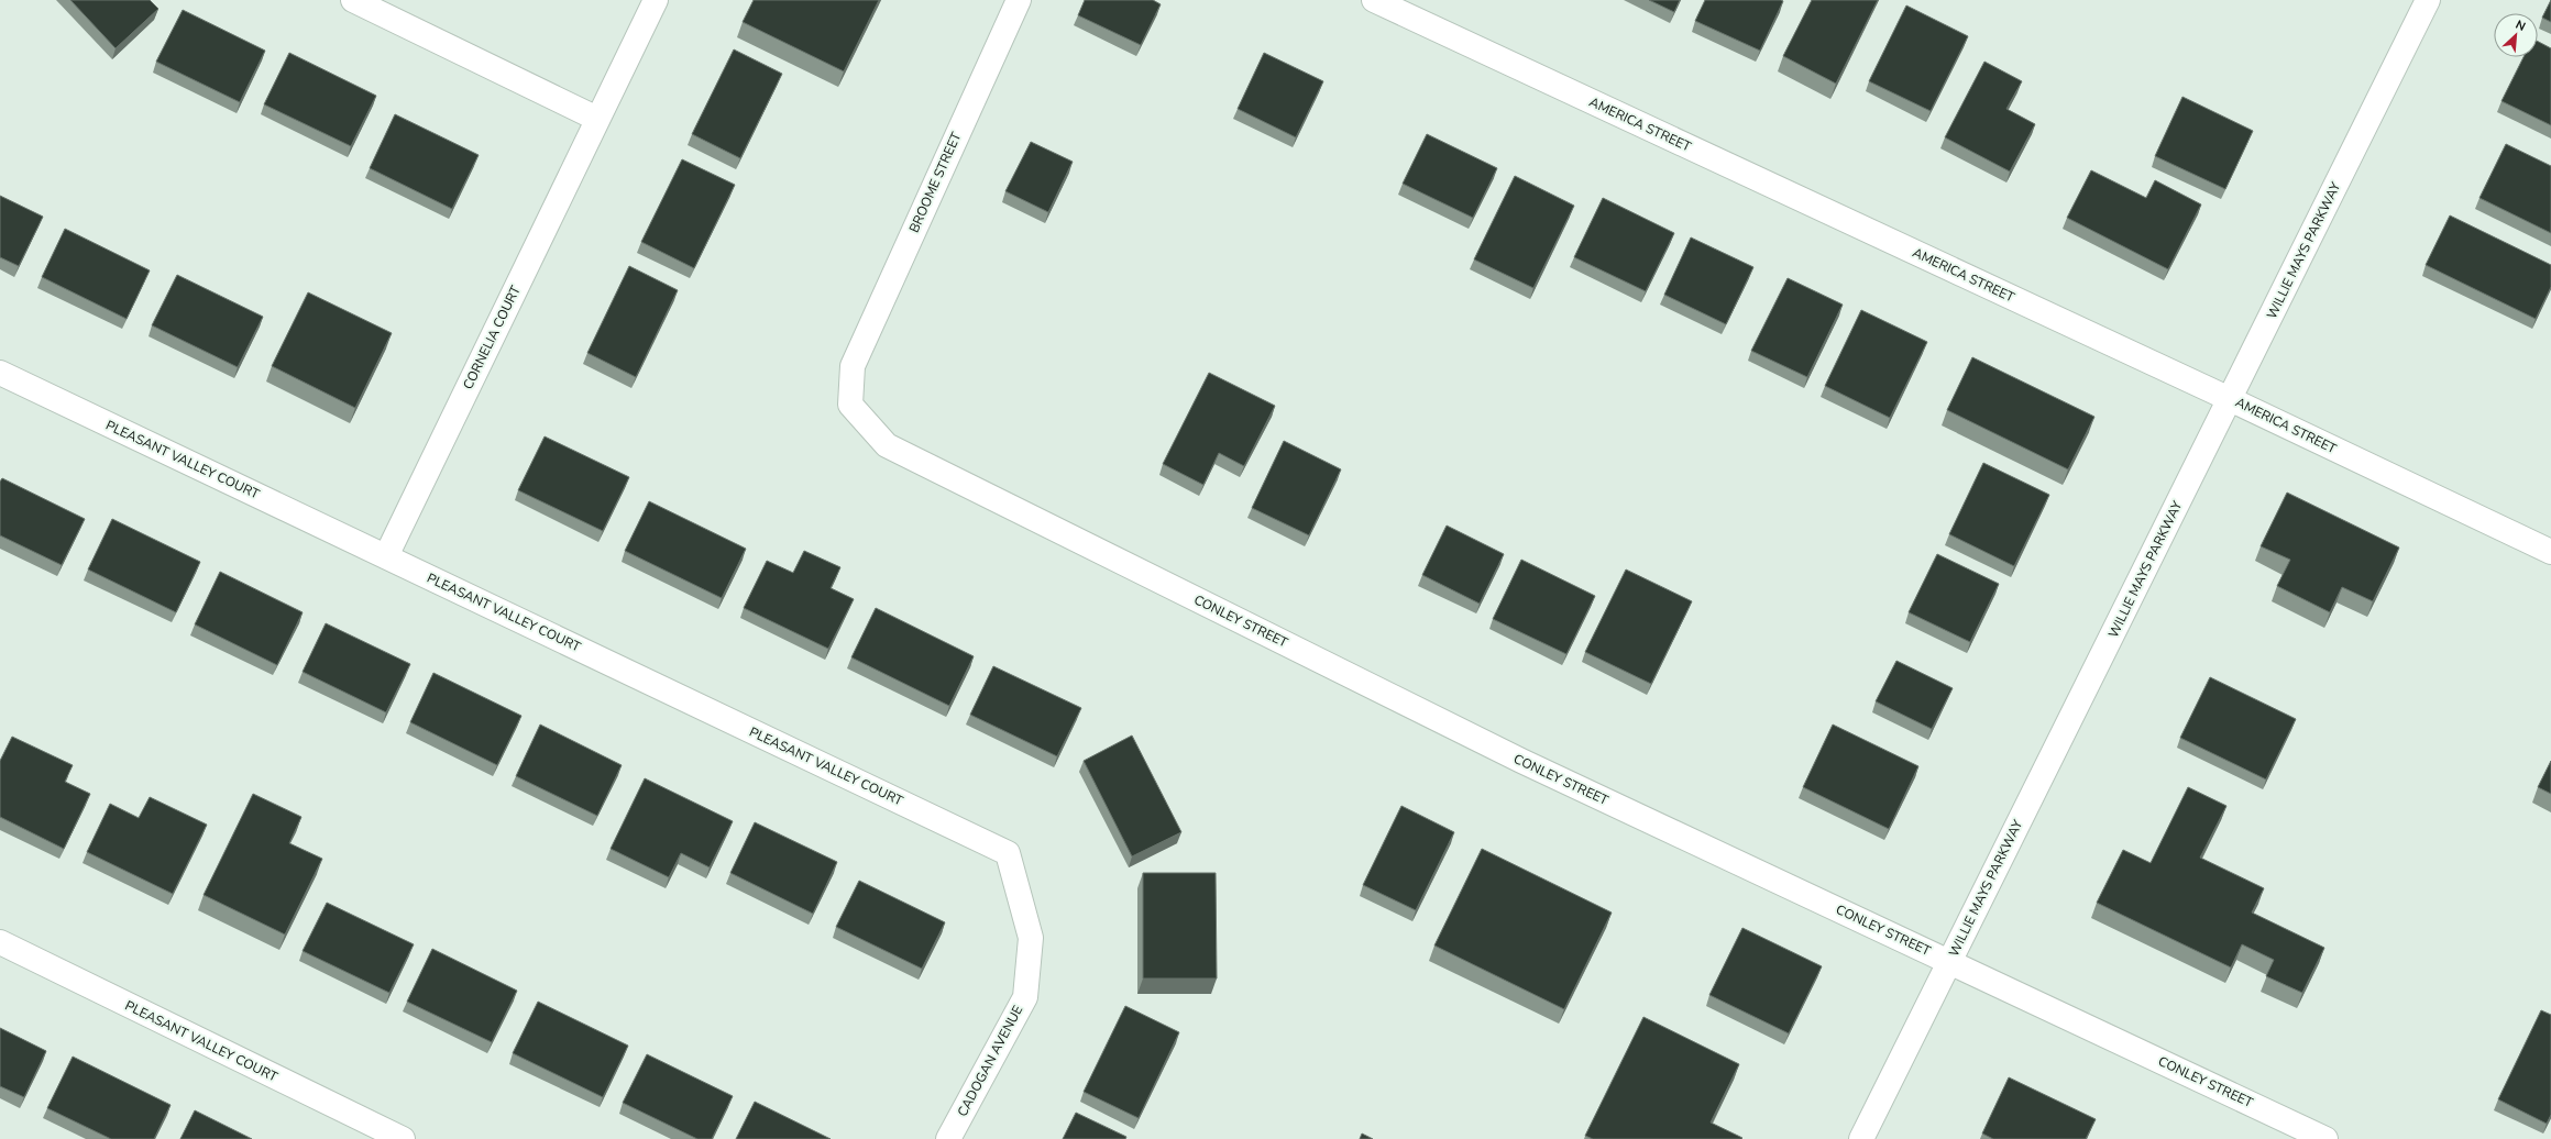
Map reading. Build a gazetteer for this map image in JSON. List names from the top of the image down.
{
  "streets": {
    "street": [
      "AMERICA STREET",
      "BROOME STREET",
      "WILLIE MAYS PARKWAY",
      "CORNELIA COURT",
      "PLEASANT VALLEY COURT",
      "CONLEY STREET",
      "CADOGAN AVENUE"
    ]
  },
  "crossings": [
    ["AMERICA STREET", "WILLIE MAYS PARKWAY"],
    ["BROOME STREET", "CONLEY STREET"],
    ["WILLIE MAYS PARKWAY", "CONLEY STREET"],
    ["CORNELIA COURT", "PLEASANT VALLEY COURT"],
    ["PLEASANT VALLEY COURT", "CADOGAN AVENUE"]
  ],
  "north": "top right"
}
